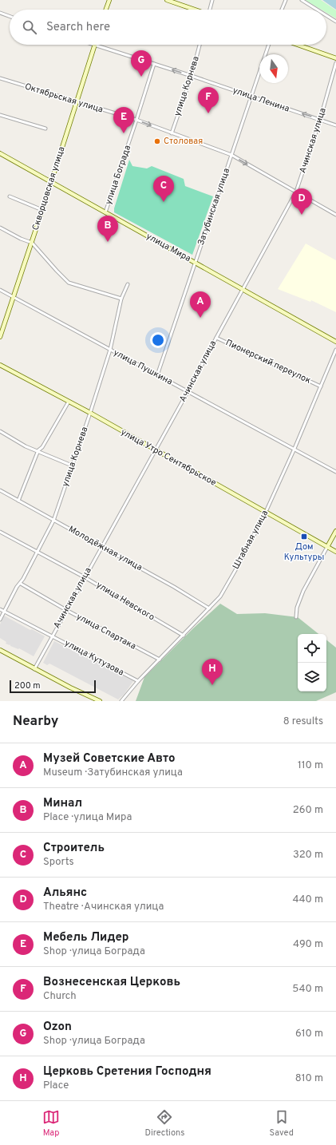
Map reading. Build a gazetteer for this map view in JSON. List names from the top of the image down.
{
  "streets": {
    "street": [
      "улица Корнева",
      "Октябрьская улица",
      "улица Ленина",
      "Ачинская улица",
      "улица Бограда",
      "Скворцовская улица",
      "Затубинская улица",
      "улица Мира",
      "Пионерский переулок",
      "улица Пушкина",
      "улица Утро Сентябрьское",
      "Штабная улица",
      "Молодёжная улица",
      "улица Невского",
      "улица Спартака",
      "улица Кутузова"
    ]
  },
  "crossings": [
    ["улица Корнева", "Октябрьская улица"],
    ["улица Корнева", "улица Ленина"],
    ["улица Корнева", "улица Пушкина"],
    ["улица Корнева", "улица Утро Сентябрьское"],
    ["улица Корнева", "Молодёжная улица"],
    ["улица Корнева", "улица Невского"],
    ["улица Корнева", "улица Спартака"],
    ["улица Корнева", "улица Кутузова"],
    ["Октябрьская улица", "Ачинская улица"],
    ["Октябрьская улица", "улица Бограда"],
    ["Октябрьская улица", "Скворцовская улица"],
    ["Октябрьская улица", "Затубинская улица"],
    ["улица Ленина", "Ачинская улица"],
    ["улица Ленина", "улица Бограда"],
    ["улица Ленина", "Скворцовская улица"],
    ["улица Ленина", "Затубинская улица"],
    ["Ачинская улица", "улица Мира"],
    ["Ачинская улица", "Пионерский переулок"],
    ["Ачинская улица", "улица Пушкина"],
    ["Ачинская улица", "улица Утро Сентябрьское"],
    ["Ачинская улица", "Молодёжная улица"],
    ["Ачинская улица", "улица Невского"],
    ["Ачинская улица", "улица Спартака"],
    ["Ачинская улица", "улица Кутузова"],
    ["улица Бограда", "улица Мира"],
    ["Скворцовская улица", "улица Мира"],
    ["Скворцовская улица", "улица Пушкина"],
    ["Затубинская улица", "улица Мира"],
    ["Затубинская улица", "улица Пушкина"],
    ["Пионерский переулок", "Штабная улица"],
    ["улица Пушкина", "Штабная улица"],
    ["улица Утро Сентябрьское", "Штабная улица"],
    ["Штабная улица", "Молодёжная улица"],
    ["Штабная улица", "улица Невского"],
    ["Штабная улица", "улица Спартака"],
    ["Штабная улица", "улица Кутузова"]
  ],
  "one_way": ["улица Ленина"],
  "places": {
    "other": ["Столовая"],
    "transit": ["Дом Культуры"]
  },
  "scale_bar": "200 m",
  "north": "bottom",
  "page": {
    "search": "Search here",
    "pins": [
      "G",
      "F",
      "E",
      "C",
      "D",
      "B",
      "A",
      "H"
    ],
    "scale": "200 m",
    "heading": ["Nearby", "8 results"],
    "list": [
      {
        "mark": "A",
        "name": "Музей Советские Авто",
        "note": "Museum · Затубинская улица",
        "value": "110 m"
      },
      {
        "mark": "B",
        "name": "Минал",
        "note": "Place · улица Мира",
        "value": "260 m"
      },
      {
        "mark": "C",
        "name": "Строитель",
        "note": "Sports",
        "value": "320 m"
      },
      {
        "mark": "D",
        "name": "Альянс",
        "note": "Theatre · Ачинская улица",
        "value": "440 m"
      },
      {
        "mark": "E",
        "name": "Мебель Лидер",
        "note": "Shop · улица Бограда",
        "value": "490 m"
      },
      {
        "mark": "F",
        "name": "Вознесенская Церковь",
        "note": "Church",
        "value": "540 m"
      },
      {
        "mark": "G",
        "name": "Ozon",
        "note": "Shop · улица Бограда",
        "value": "610 m"
      },
      {
        "mark": "H",
        "name": "Церковь Сретения Господня",
        "note": "Place",
        "value": "810 m"
      }
    ],
    "nav": ["Map", "Directions", "Saved"]
  }
}
